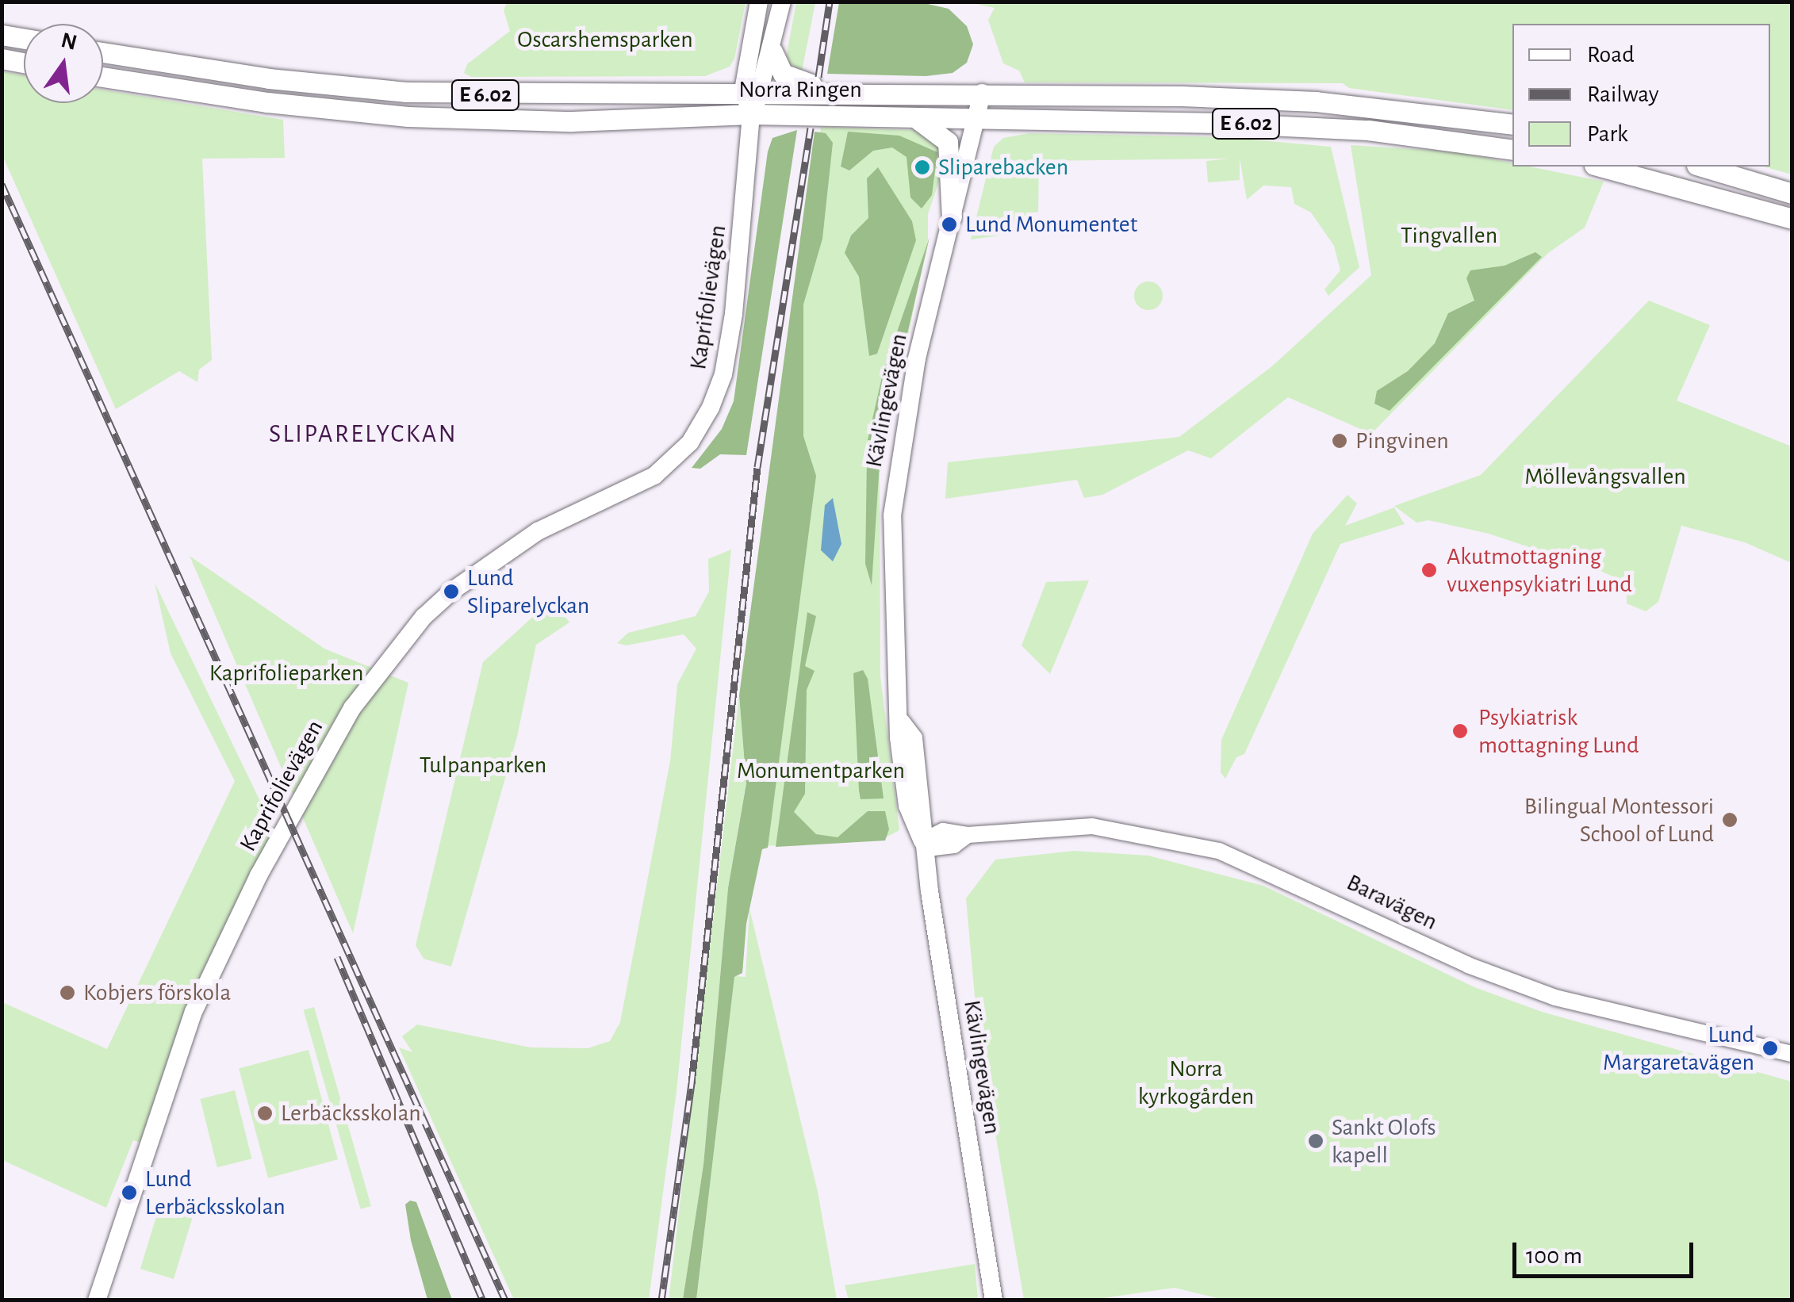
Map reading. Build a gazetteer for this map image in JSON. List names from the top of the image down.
{
  "streets": {
    "main road": [
      "Norra Ringen",
      "E 6.02",
      "Kaprifolievägen",
      "Kävlingevägen"
    ],
    "street": ["Baravägen"]
  },
  "crossings": [
    ["Norra Ringen", "Kaprifolievägen"],
    ["Norra Ringen", "Kävlingevägen"],
    ["Kävlingevägen", "Baravägen"]
  ],
  "districts": ["SLIPARELYCKAN"],
  "parks": [
    "Oscarshemsparken",
    "Tingvallen",
    "Möllevångsvallen",
    "Kaprifolieparken",
    "Tulpanparken",
    "Monumentparken",
    "Norra kyrkogården"
  ],
  "places": [
    "Sliparebacken",
    "Lund Monumentet",
    "Pingvinen",
    "Akutmottagning vuxenpsykiatri Lund",
    "Lund Sliparelyckan",
    "Psykiatrisk mottagning Lund",
    "Bilingual Montessori School of Lund",
    "Kobjers förskola",
    "Lund Margaretavägen",
    "Lerbäcksskolan",
    "Sankt Olofs kapell",
    "Lund Lerbäcksskolan"
  ],
  "legend": ["Road", "Railway", "Park"],
  "scale_bar": "100 m",
  "north": "top"
}
